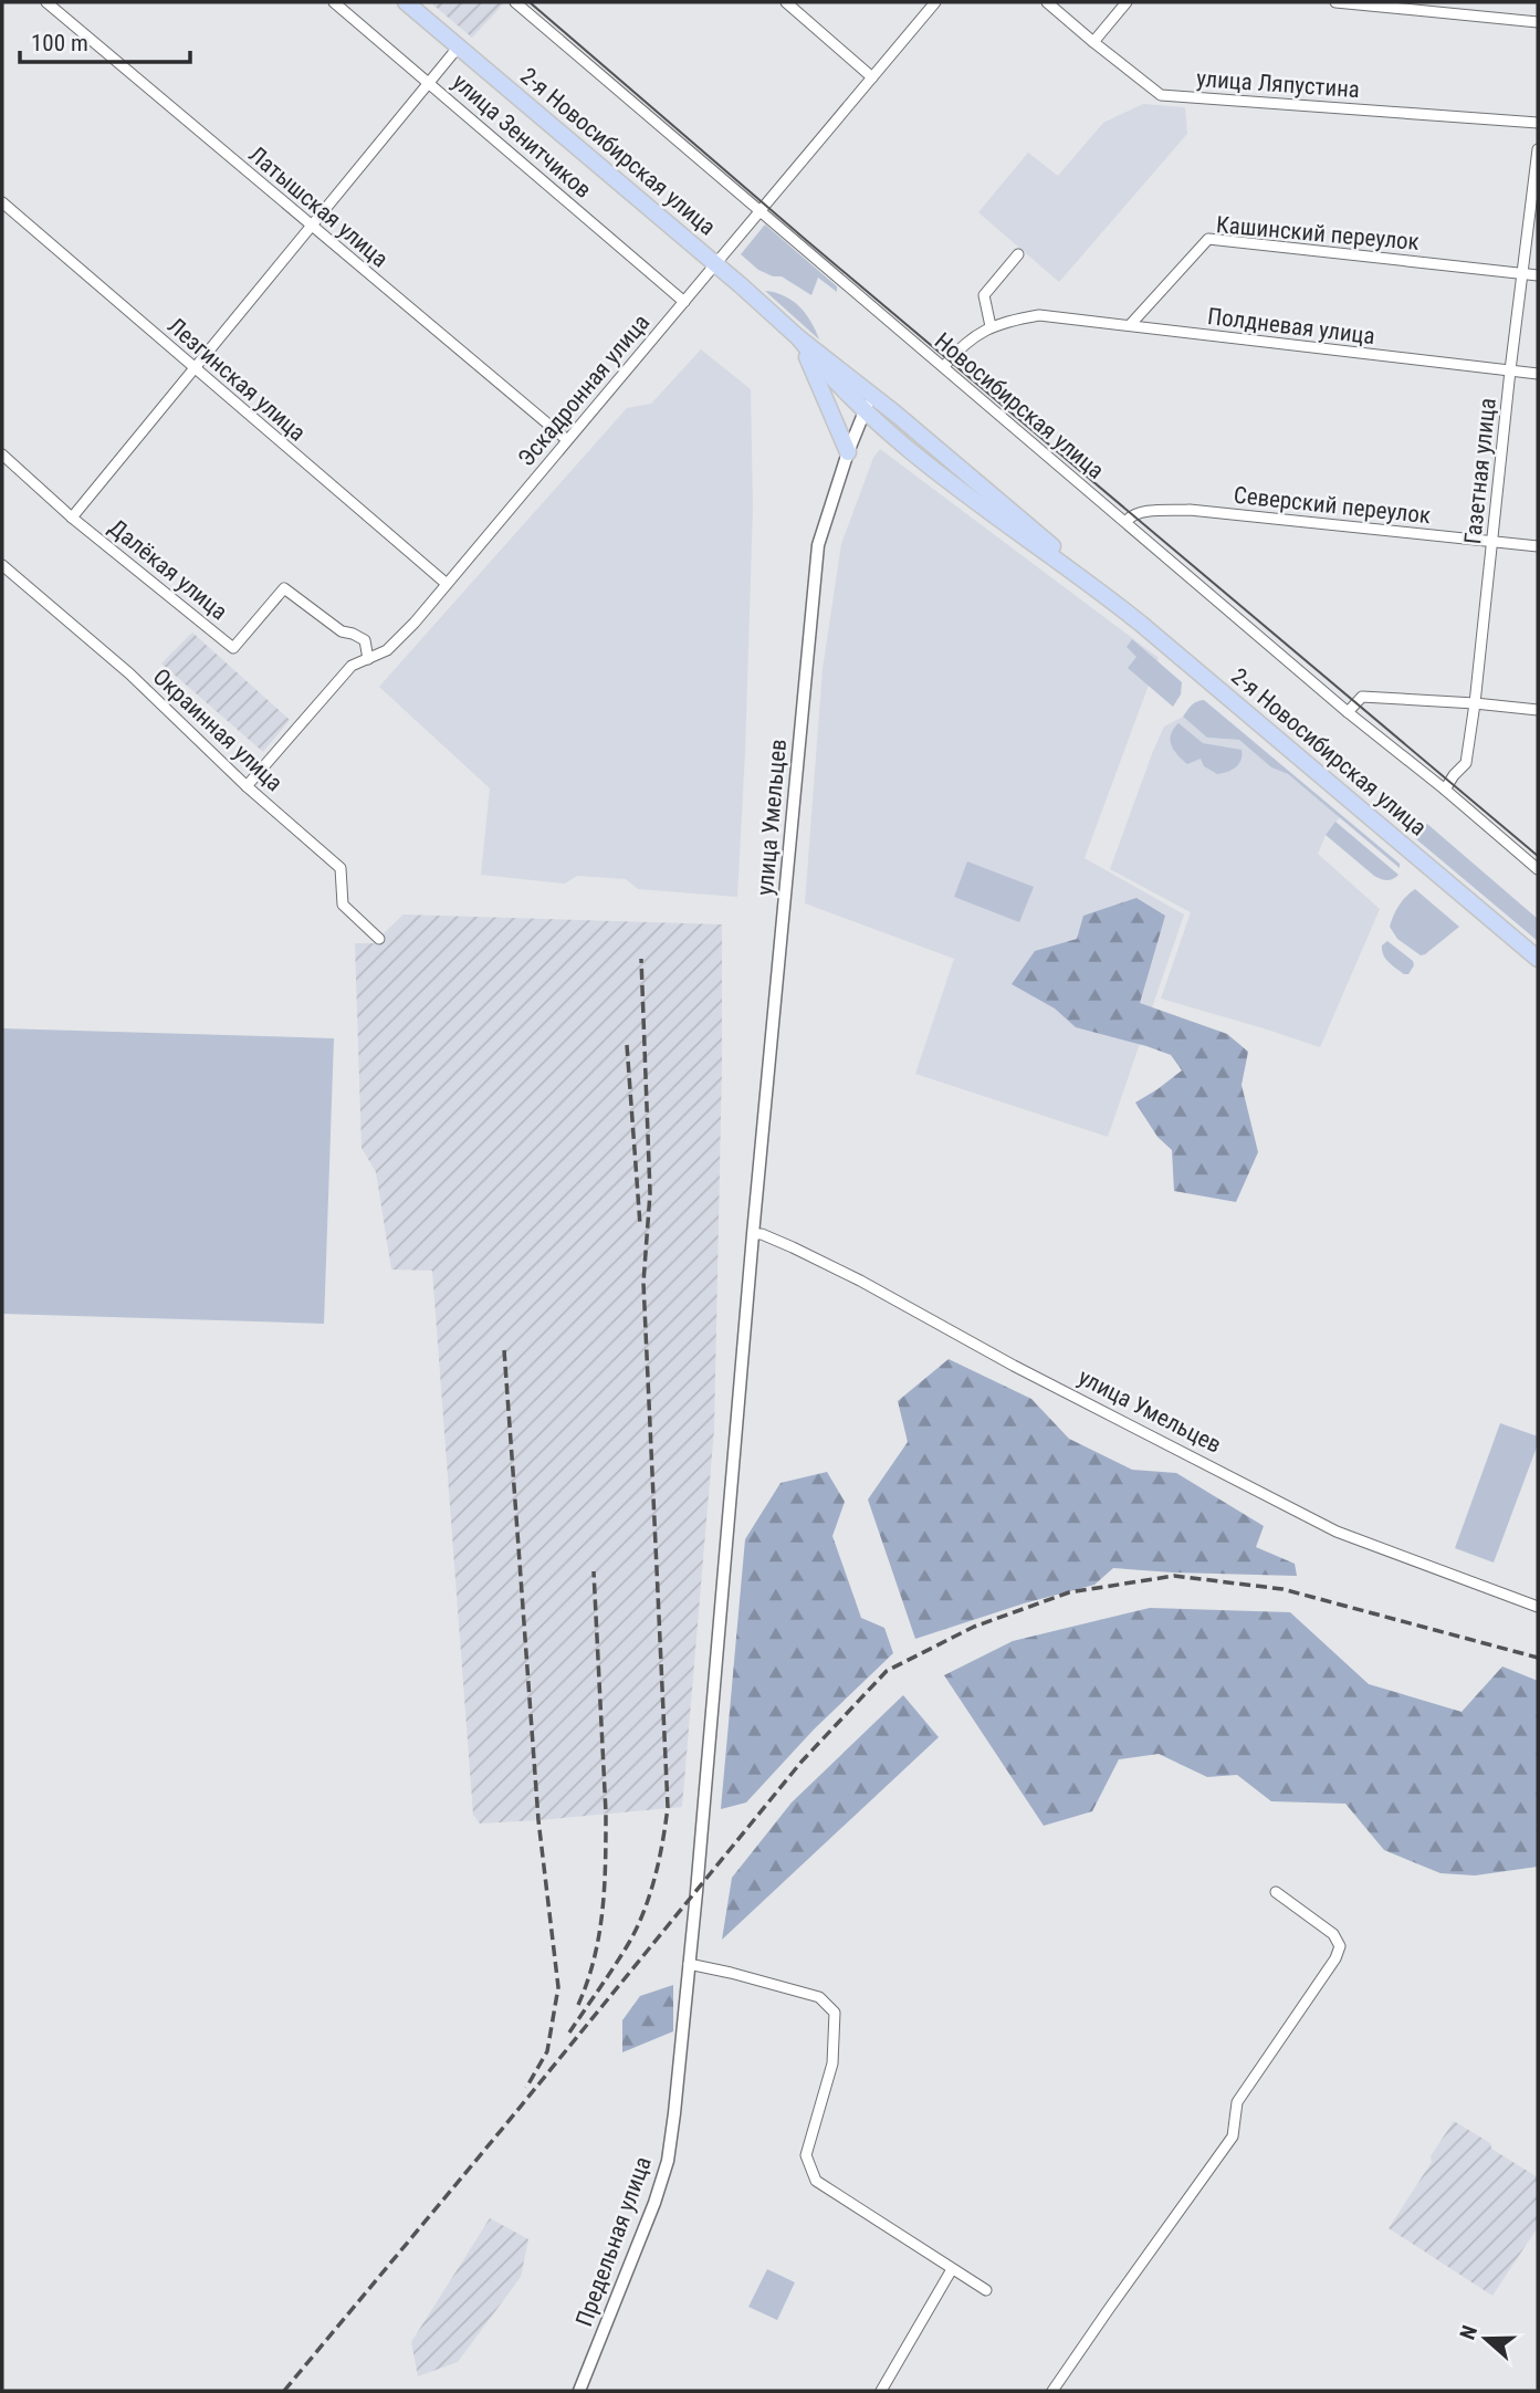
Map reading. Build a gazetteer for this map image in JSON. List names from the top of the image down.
{
  "streets": {
    "main road": ["2-я Новосибирская улица"],
    "street": [
      "улица Ляпустина",
      "улица Зенитчиков",
      "Латышская улица",
      "Кашинский переулок",
      "Полдневая улица",
      "Лезгинская улица",
      "Эскадронная улица",
      "Новосибирская улица",
      "Газетная улица",
      "Северский переулок",
      "Далёкая улица",
      "Окраинная улица",
      "улица Умельцев",
      "Предельная улица"
    ]
  },
  "crossings": [
    ["улица Зенитчиков", "Эскадронная улица"],
    ["2-я Новосибирская улица", "Эскадронная улица"],
    ["2-я Новосибирская улица", "улица Умельцев"],
    ["Латышская улица", "Эскадронная улица"],
    ["Кашинский переулок", "Полдневая улица"],
    ["Кашинский переулок", "Газетная улица"],
    ["Полдневая улица", "Газетная улица"],
    ["Лезгинская улица", "Эскадронная улица"],
    ["Эскадронная улица", "Новосибирская улица"],
    ["Эскадронная улица", "Далёкая улица"],
    ["Эскадронная улица", "Окраинная улица"],
    ["Новосибирская улица", "Газетная улица"],
    ["Новосибирская улица", "Северский переулок"],
    ["Газетная улица", "Северский переулок"],
    ["улица Умельцев", "Предельная улица"]
  ],
  "scale_bar": "100 m",
  "north": "left"
}
